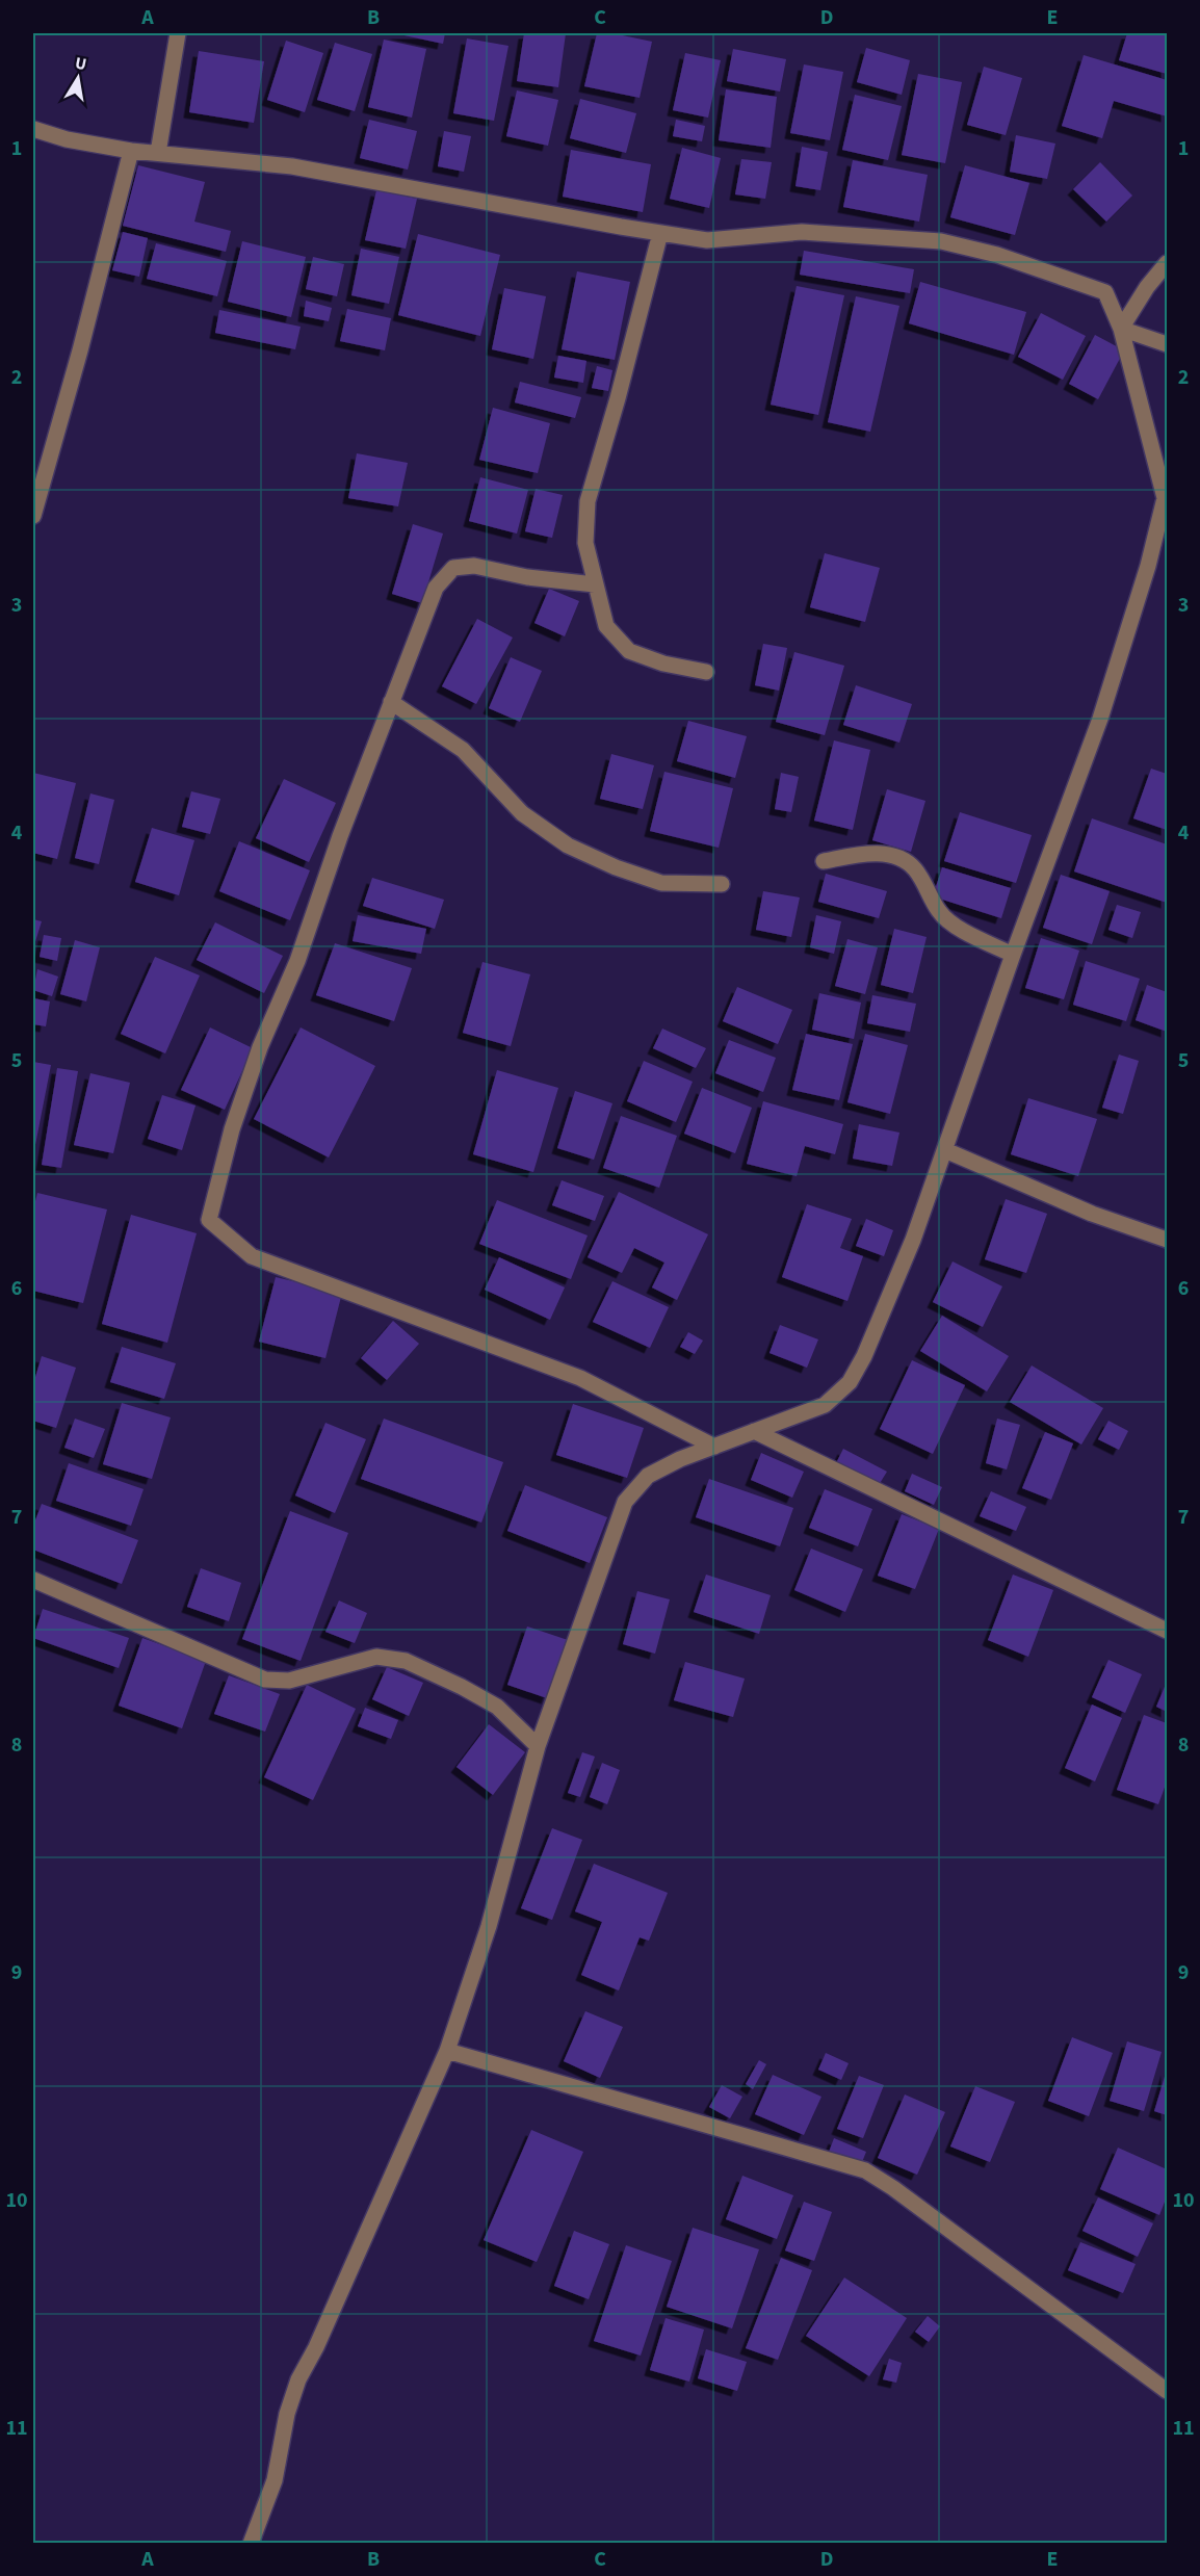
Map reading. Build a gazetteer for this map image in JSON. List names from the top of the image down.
{
  "north": "top",
  "grid": {
    "columns": [
      "A",
      "B",
      "C",
      "D",
      "E"
    ],
    "rows": [
      "1",
      "2",
      "3",
      "4",
      "5",
      "6",
      "7",
      "8",
      "9",
      "10",
      "11"
    ]
  }
}
